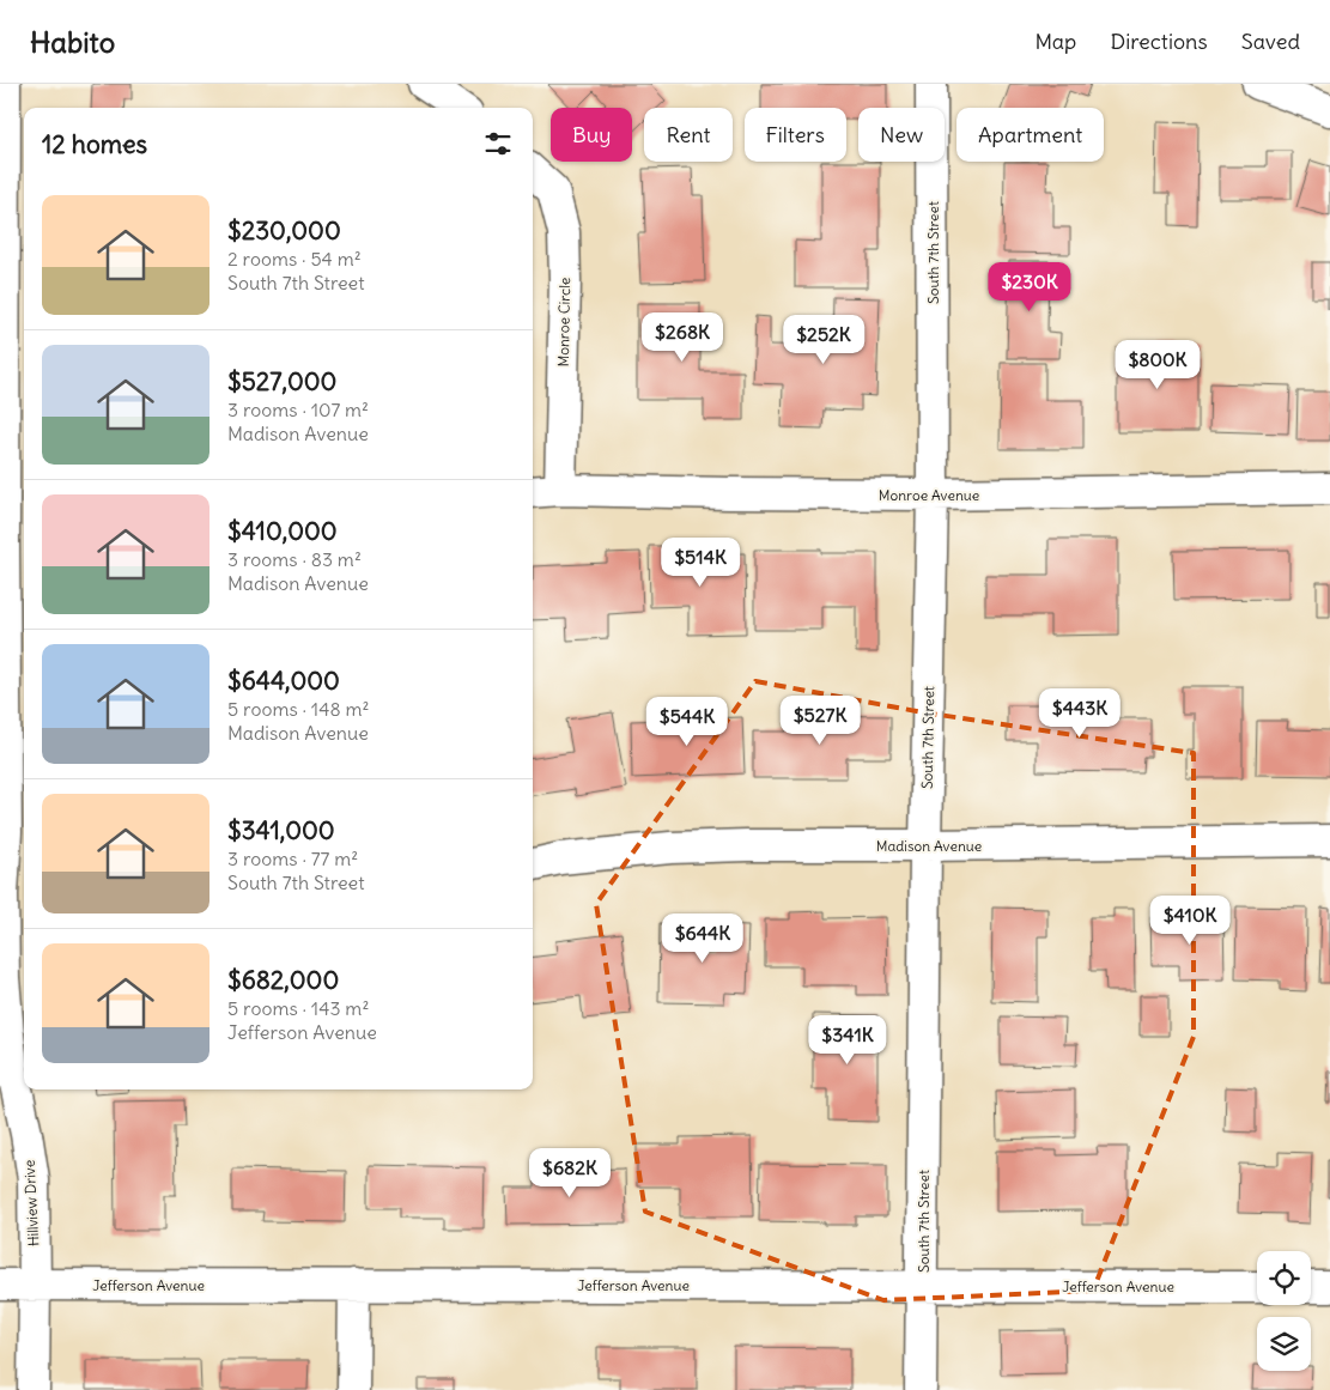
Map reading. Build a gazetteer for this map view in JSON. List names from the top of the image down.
{
  "streets": {
    "street": [
      "South 7th Street",
      "Monroe Circle",
      "Monroe Avenue",
      "Madison Avenue",
      "Hillview Drive",
      "Jefferson Avenue"
    ]
  },
  "crossings": [
    ["South 7th Street", "Monroe Avenue"],
    ["South 7th Street", "Madison Avenue"],
    ["South 7th Street", "Jefferson Avenue"],
    ["Monroe Circle", "Monroe Avenue"],
    ["Hillview Drive", "Jefferson Avenue"]
  ],
  "page": {
    "header": "Habito",
    "nav": ["Map", "Directions", "Saved"],
    "chip": [
      "Buy",
      "Rent",
      "Filters",
      "New",
      "Apartment"
    ],
    "heading": "12 homes",
    "list": [
      {
        "name": "$230,000",
        "note": "2 rooms · 54 m² · South 7th Street"
      },
      {
        "name": "$527,000",
        "note": "3 rooms · 107 m² · Madison Avenue"
      },
      {
        "name": "$410,000",
        "note": "3 rooms · 83 m² · Madison Avenue"
      },
      {
        "name": "$644,000",
        "note": "5 rooms · 148 m² · Madison Avenue"
      },
      {
        "name": "$341,000",
        "note": "3 rooms · 77 m² · South 7th Street"
      },
      {
        "name": "$682,000",
        "note": "5 rooms · 143 m² · Jefferson Avenue"
      }
    ],
    "price": [
      "$230K",
      "$268K",
      "$252K",
      "$800K",
      "$514K",
      "$443K",
      "$527K",
      "$544K",
      "$410K",
      "$644K",
      "$341K",
      "$682K"
    ]
  }
}
